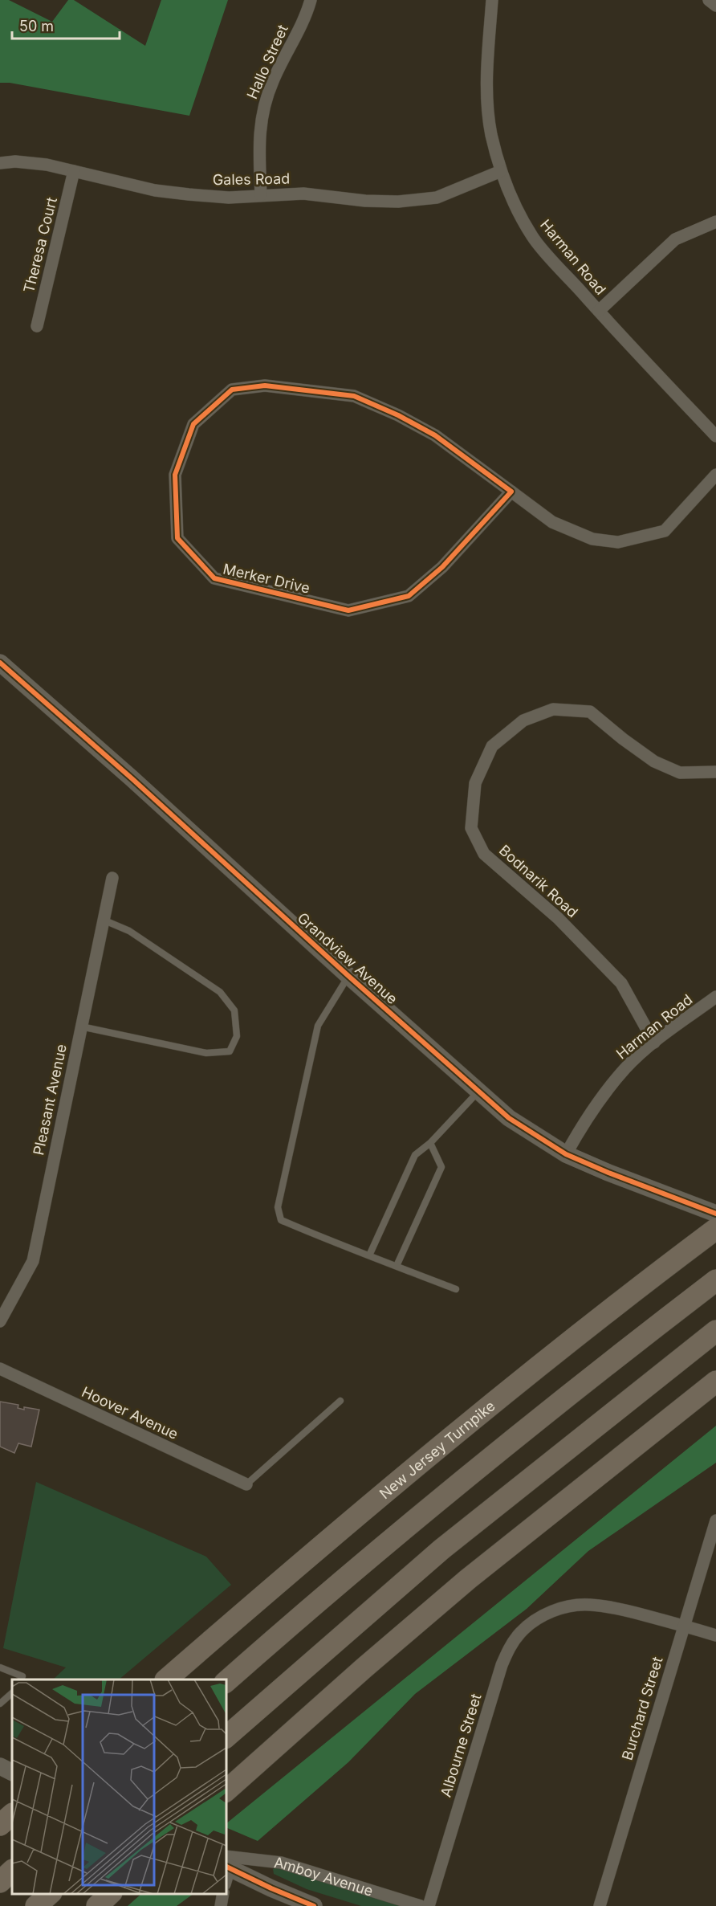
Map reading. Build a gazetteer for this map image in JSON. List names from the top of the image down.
{
  "streets": {
    "highway": ["New Jersey Turnpike"],
    "street": [
      "Hallo Street",
      "Gales Road",
      "Theresa Court",
      "Harman Road",
      "Merker Drive",
      "Bodnarik Road",
      "Grandview Avenue",
      "Pleasant Avenue",
      "Hoover Avenue",
      "Burchard Street",
      "Albourne Street",
      "Amboy Avenue"
    ]
  },
  "crossings": [
    ["Hallo Street", "Gales Road"],
    ["Gales Road", "Theresa Court"],
    ["Gales Road", "Harman Road"],
    ["Harman Road", "Bodnarik Road"],
    ["Harman Road", "Grandview Avenue"],
    ["Burchard Street", "Albourne Street"]
  ],
  "scale_bar": "50 m"
}
